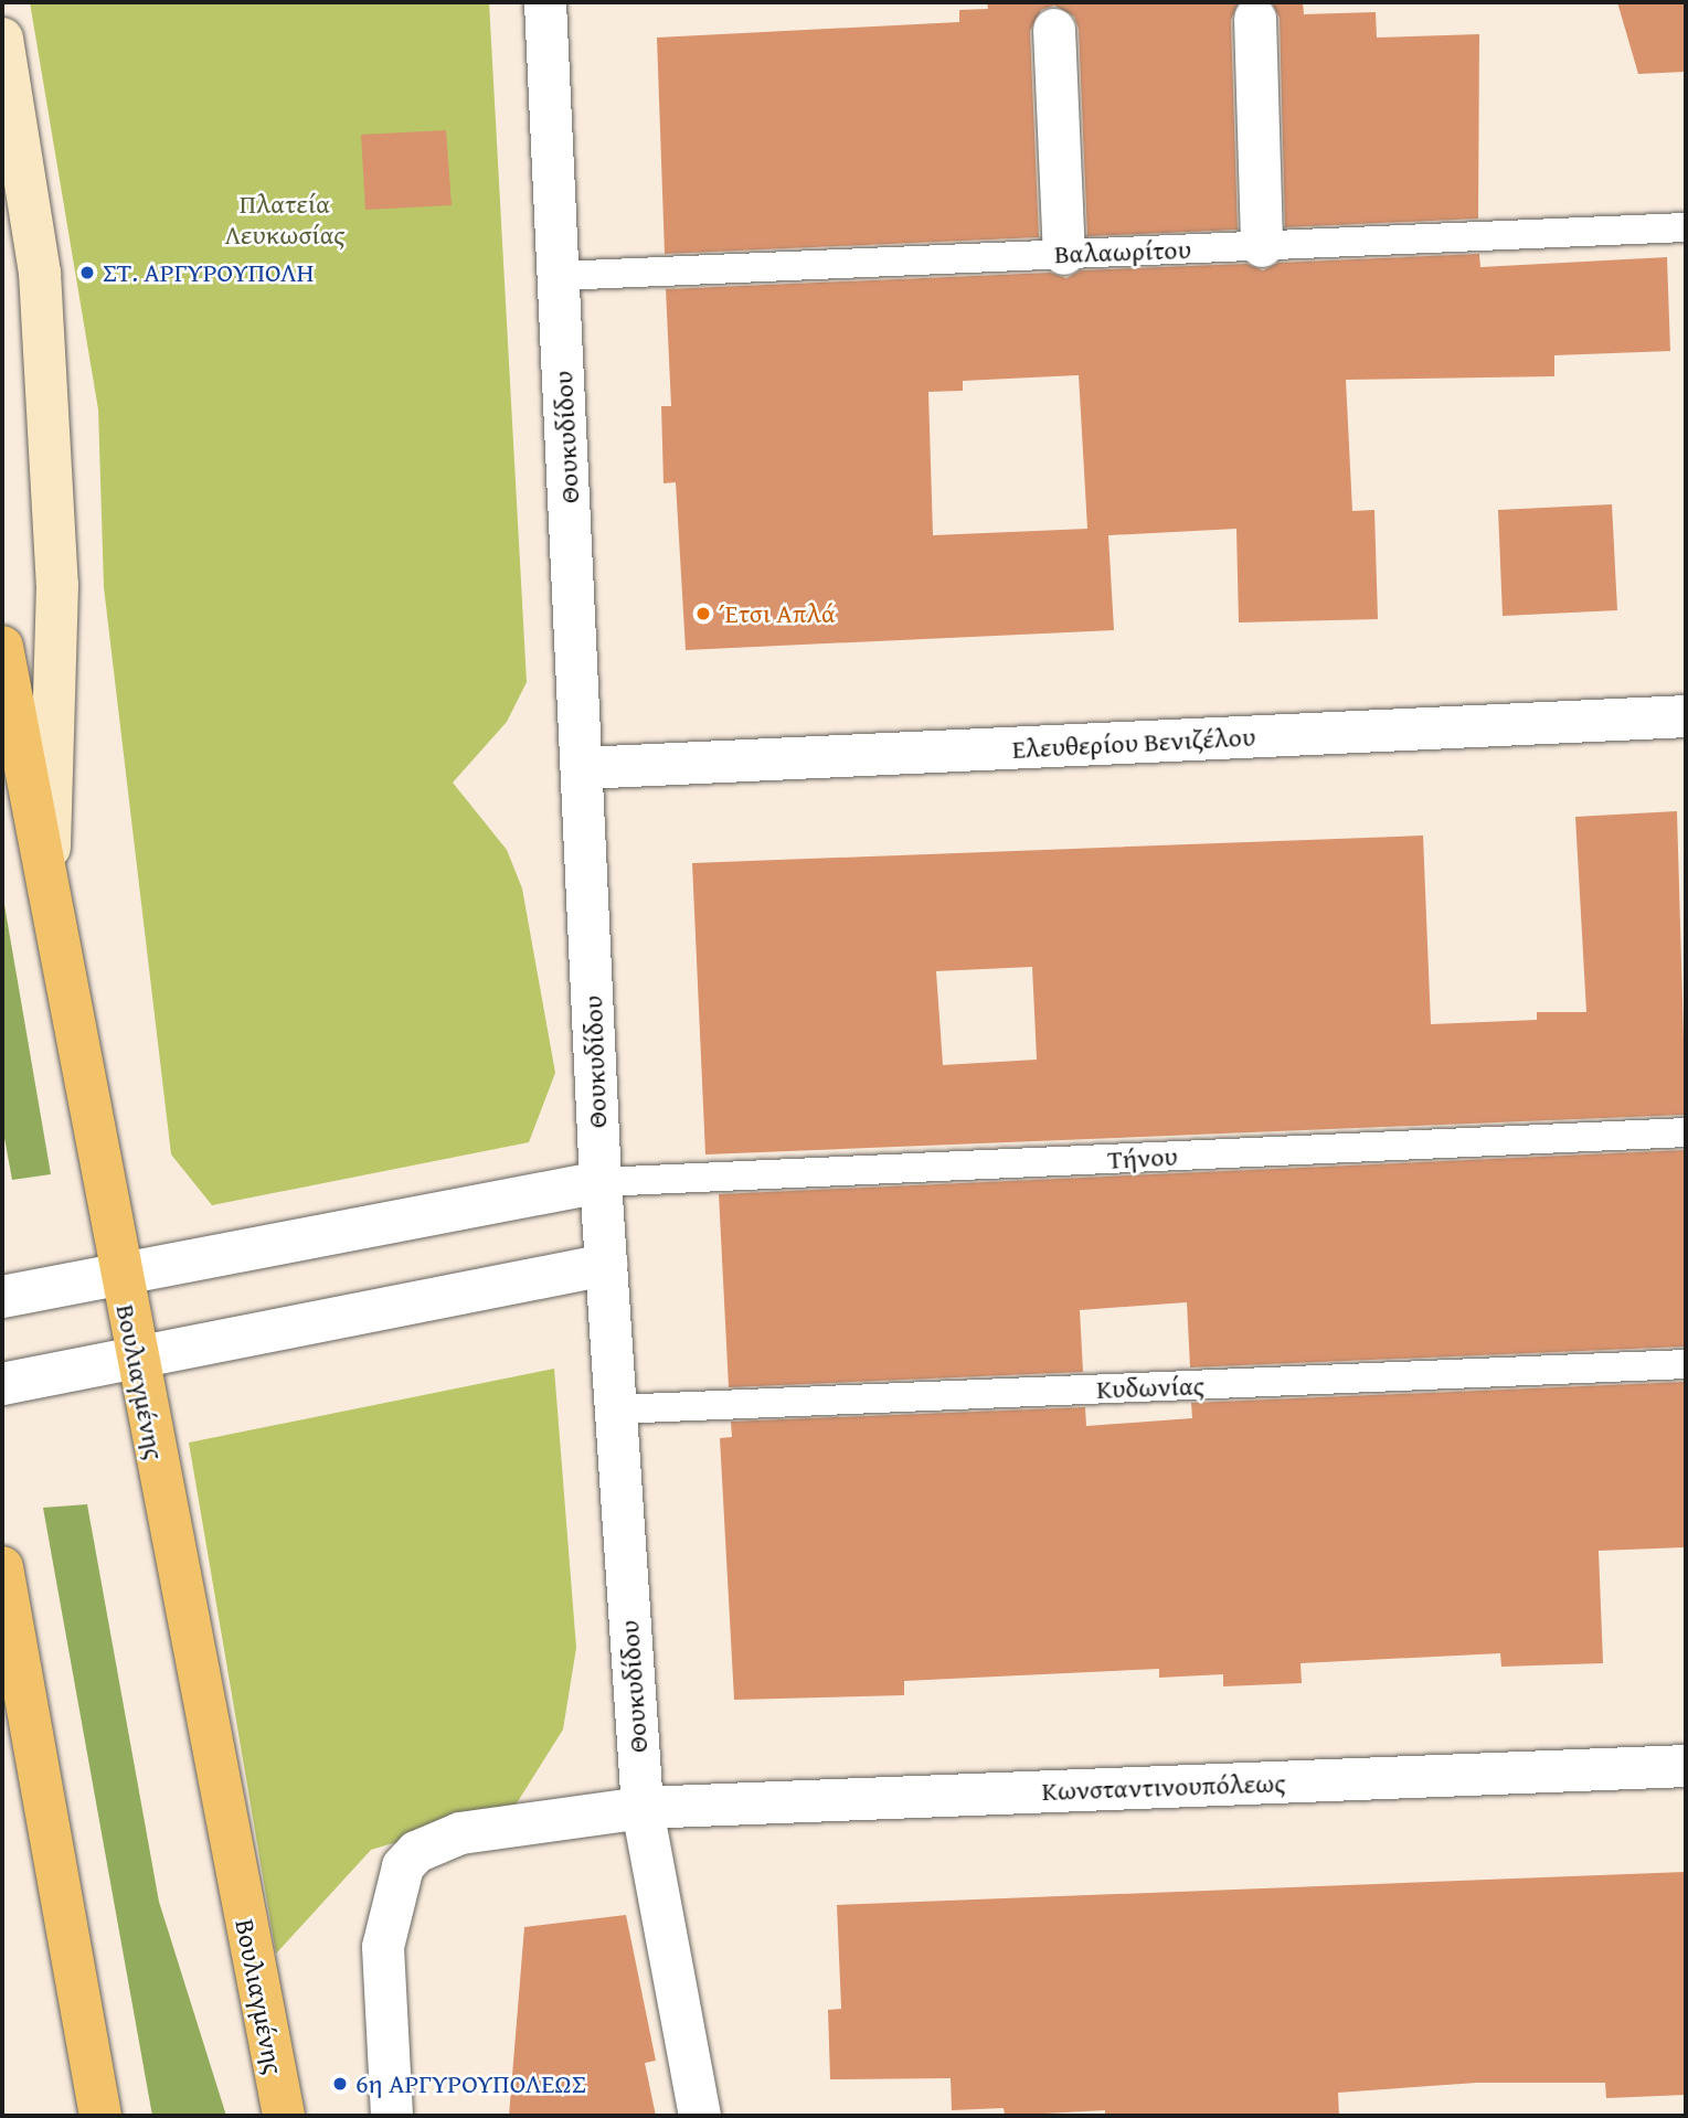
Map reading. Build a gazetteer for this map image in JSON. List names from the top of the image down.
{
  "streets": {
    "main road": ["Βουλιαγμένης"],
    "street": ["Θουκυδίδου", "Ελευθερίου Βενιζέλου", "Κωνσταντινουπόλεως"],
    "lane": ["Βαλαωρίτου", "Τήνου", "Κυδωνίας"]
  },
  "crossings": [
    ["Βαλαωρίτου", "Θουκυδίδου"],
    ["Θουκυδίδου", "Ελευθερίου Βενιζέλου"],
    ["Θουκυδίδου", "Τήνου"],
    ["Θουκυδίδου", "Κυδωνίας"],
    ["Θουκυδίδου", "Κωνσταντινουπόλεως"]
  ],
  "parks": ["Πλατεία Λευκωσίας"],
  "places": ["ΣΤ. ΑΡΓΥΡΟΥΠΟΛΗ", "Έτσι Απλά", "6η ΑΡΓΥΡΟΥΠΟΛΕΩΣ"]
}
